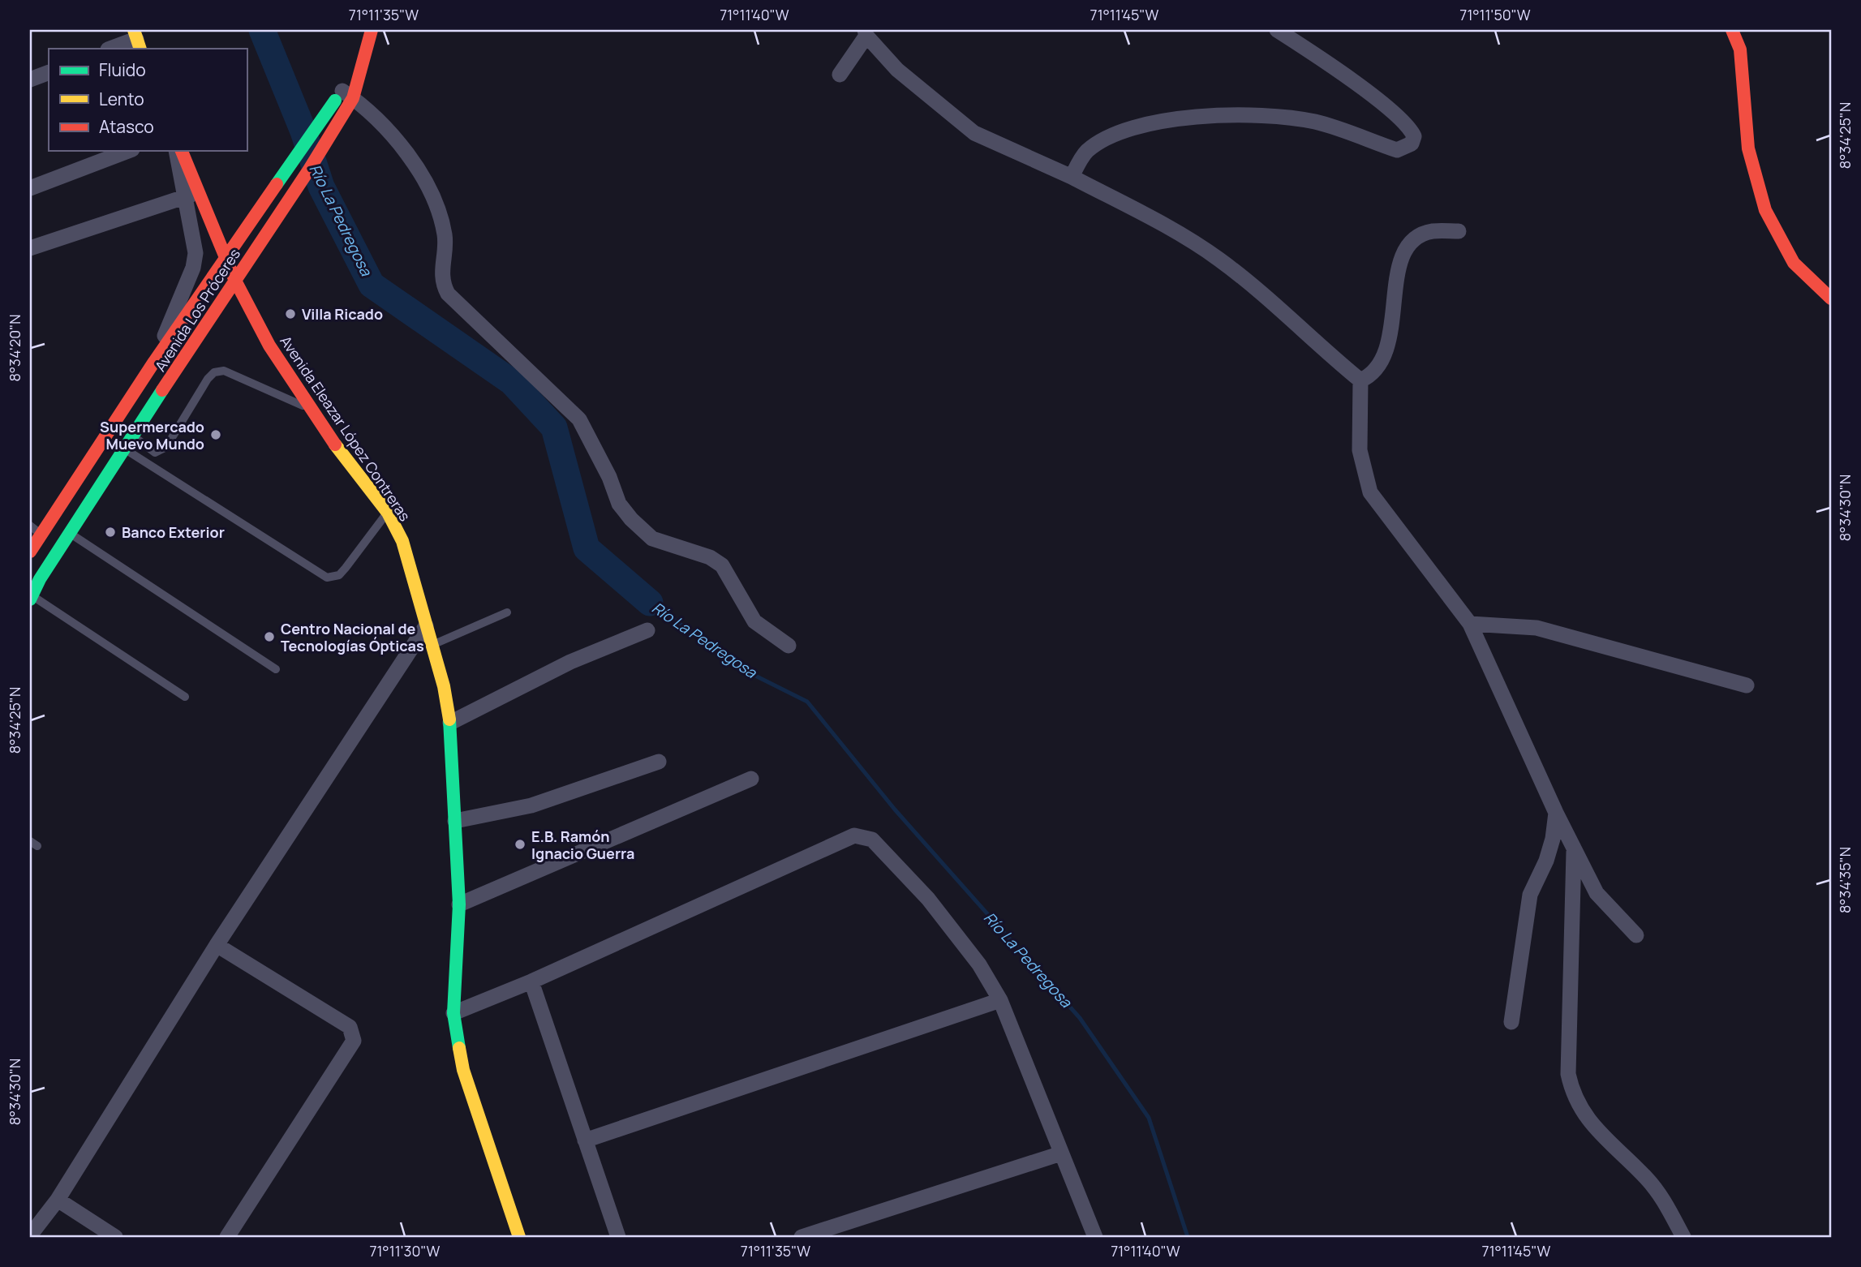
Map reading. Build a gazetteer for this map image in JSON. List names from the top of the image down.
{
  "streets": {
    "main road": ["Avenida Los Próceres", "Avenida Eleazar López Contreras"]
  },
  "crossings": [
    ["Avenida Los Próceres", "Avenida Eleazar López Contreras"]
  ],
  "water": ["Río La Pedregosa"],
  "places": [
    "Villa Ricado",
    "Supermercado Muevo Mundo",
    "Banco Exterior",
    "Centro Nacional de Tecnologías Ópticas",
    "E.B. Ramón Ignacio Guerra"
  ],
  "legend": ["Fluido", "Lento", "Atasco"],
  "coordinates": [
    "71°11'35\"W",
    "71°11'40\"W",
    "71°11'45\"W",
    "71°11'50\"W",
    "8°34'25\"N",
    "8°34'20\"N",
    "8°34'30\"N",
    "8°34'35\"N",
    "71°11'30\"W"
  ]
}
